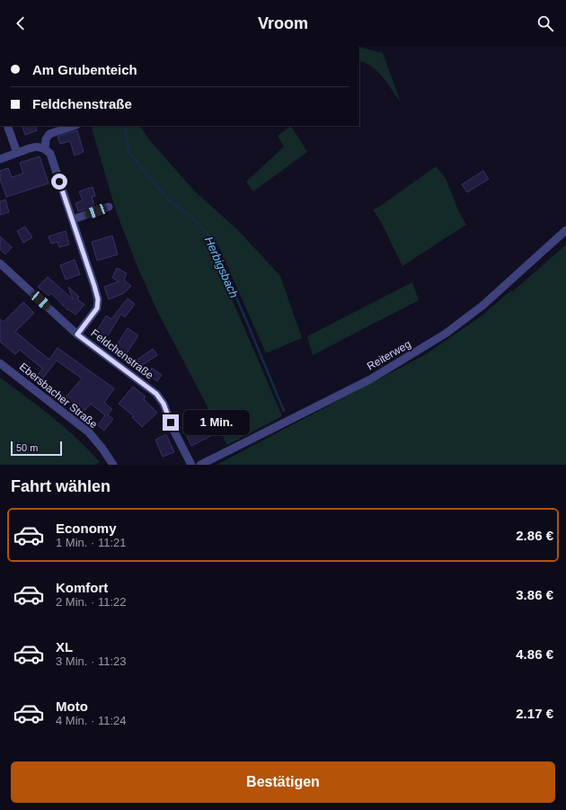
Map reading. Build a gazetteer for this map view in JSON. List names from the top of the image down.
{
  "streets": {
    "street": ["Feldchenstraße", "Reiterweg", "Ebersbacher Straße"]
  },
  "water": ["Herbigsbach"],
  "scale_bar": "50 m",
  "page": {
    "header": "Vroom",
    "banner": ["Am Grubenteich", "Feldchenstraße"],
    "bubble": "1 Min.",
    "scale": "50 m",
    "heading": "Fahrt wählen",
    "list": [
      {
        "name": "Economy",
        "note": "1 Min. · 11:21",
        "value": "2.86 €"
      },
      {
        "name": "Komfort",
        "note": "2 Min. · 11:22",
        "value": "3.86 €"
      },
      {
        "name": "XL",
        "note": "3 Min. · 11:23",
        "value": "4.86 €"
      },
      {
        "name": "Moto",
        "note": "4 Min. · 11:24",
        "value": "2.17 €"
      }
    ],
    "buttons": "Bestätigen"
  }
}
